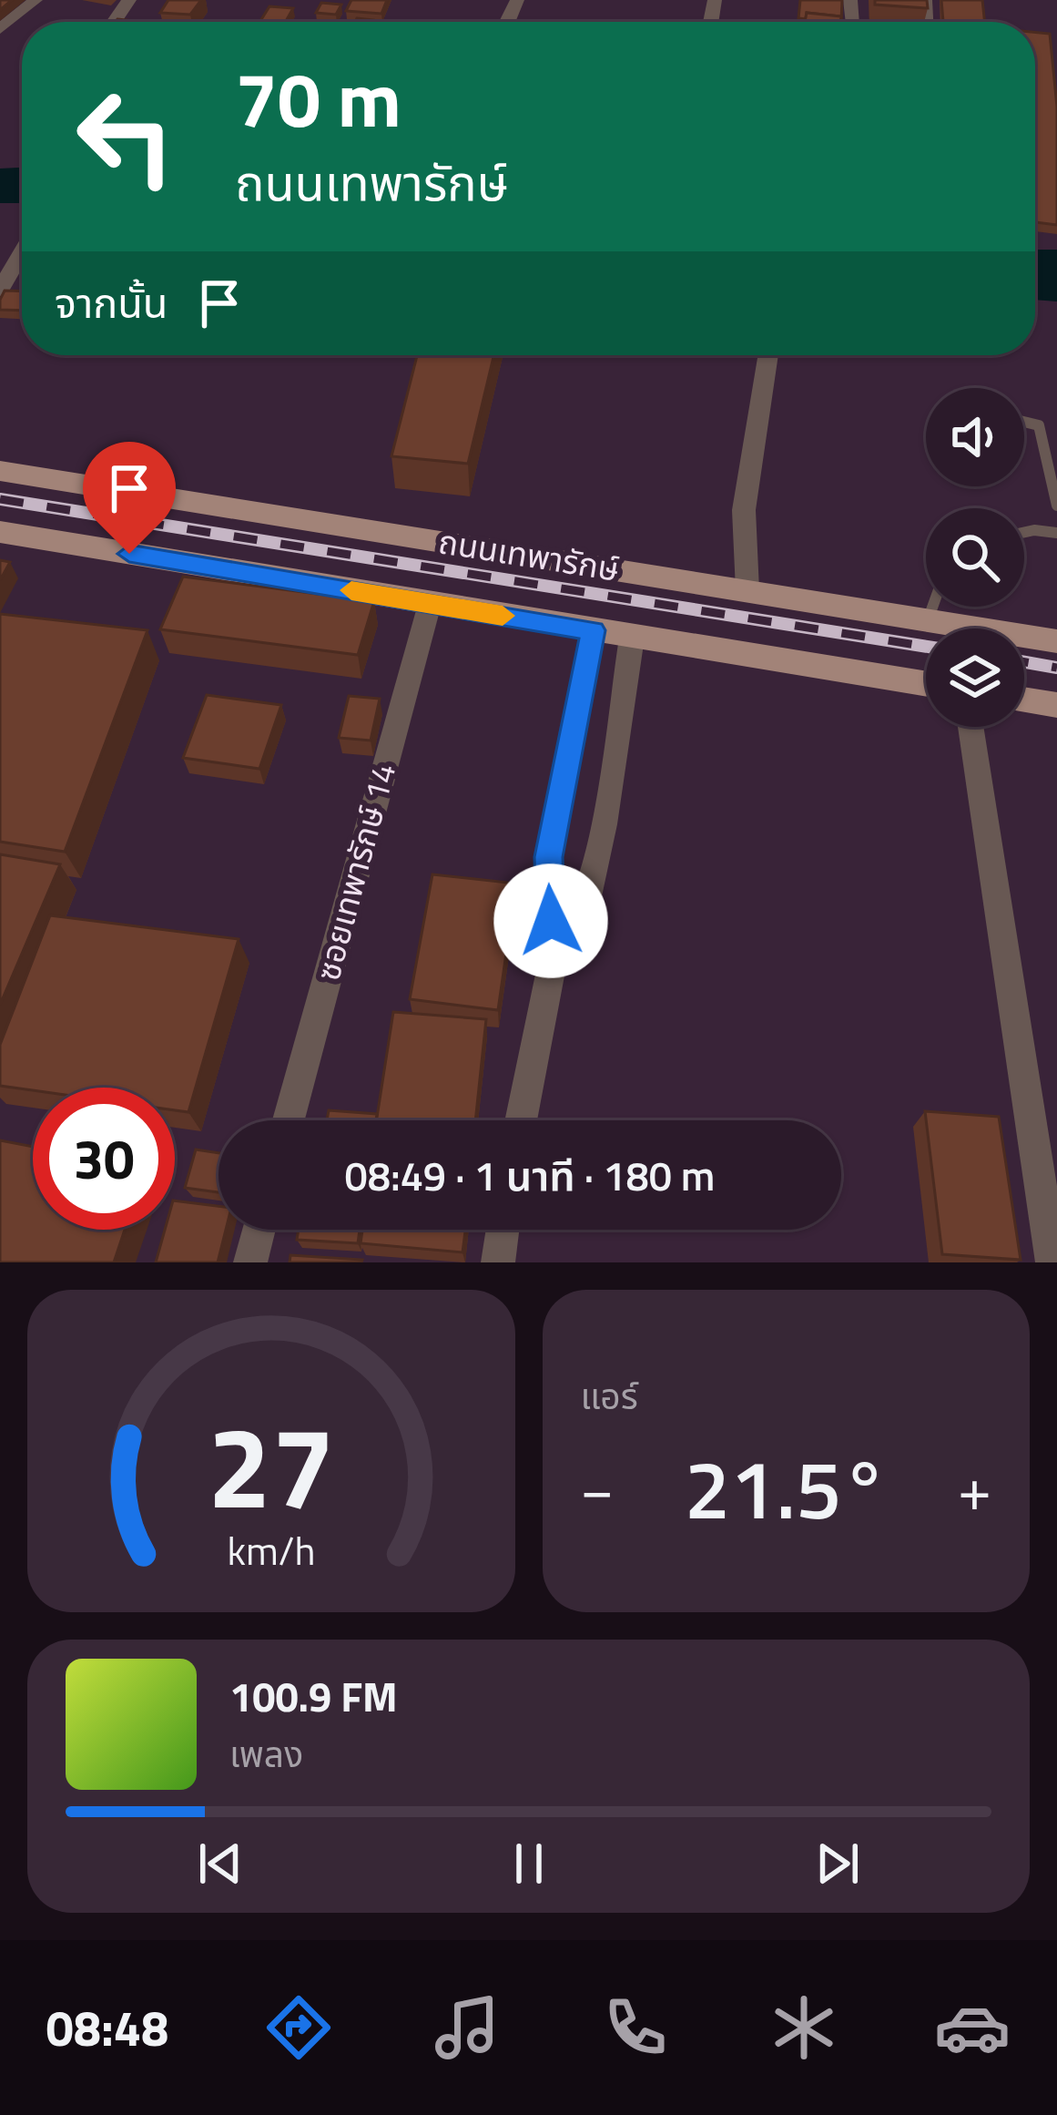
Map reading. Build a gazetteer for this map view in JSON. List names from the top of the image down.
{
  "streets": {
    "main road": ["ถนนเทพารักษ์"],
    "street": ["ซอยเทพารักษ์ 14"]
  },
  "crossings": [
    ["ถนนเทพารักษ์", "ซอยเทพารักษ์ 14"]
  ],
  "page": {
    "turn": ["70 m", "ถนนเทพารักษ์"],
    "then": "จากนั้น",
    "limit": "30",
    "trip": "08:49 · 1 นาที · 180 m",
    "tile": "แอร์",
    "heat": ["−", "21.5°", "+"],
    "song": ["100.9 FM", "เพลง"],
    "tabs": "08:48",
    "gauge": ["27", "km/h"]
  }
}
